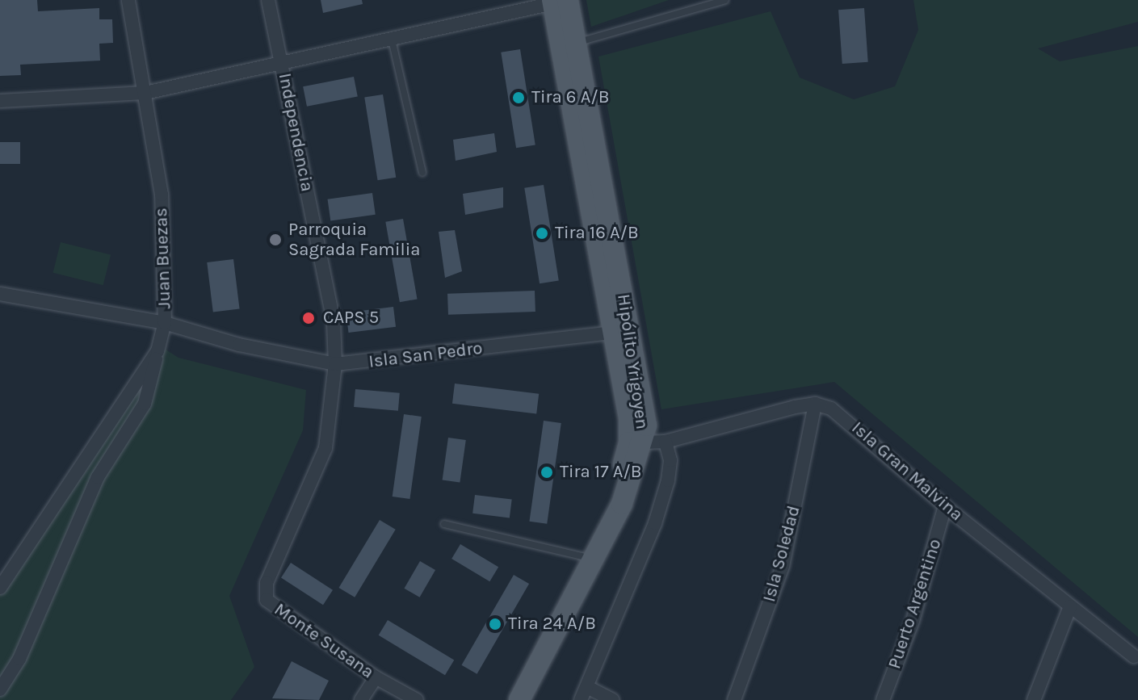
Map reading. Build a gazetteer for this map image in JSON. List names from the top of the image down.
{
  "streets": {
    "main road": ["Hipólito Yrigoyen"],
    "street": [
      "Independencia",
      "Juan Buezas",
      "Isla San Pedro",
      "Isla Gran Malvina",
      "Isla Soledad",
      "Puerto Argentino",
      "Monte Susana"
    ]
  },
  "crossings": [
    ["Independencia", "Isla San Pedro"],
    ["Independencia", "Monte Susana"],
    ["Juan Buezas", "Isla San Pedro"],
    ["Isla San Pedro", "Hipólito Yrigoyen"],
    ["Isla Gran Malvina", "Isla Soledad"],
    ["Isla Gran Malvina", "Puerto Argentino"]
  ],
  "places": [
    "Tira 6 A/B",
    "Tira 16 A/B",
    "Parroquia Sagrada Familia",
    "CAPS 5",
    "Tira 17 A/B",
    "Tira 24 A/B"
  ]
}
